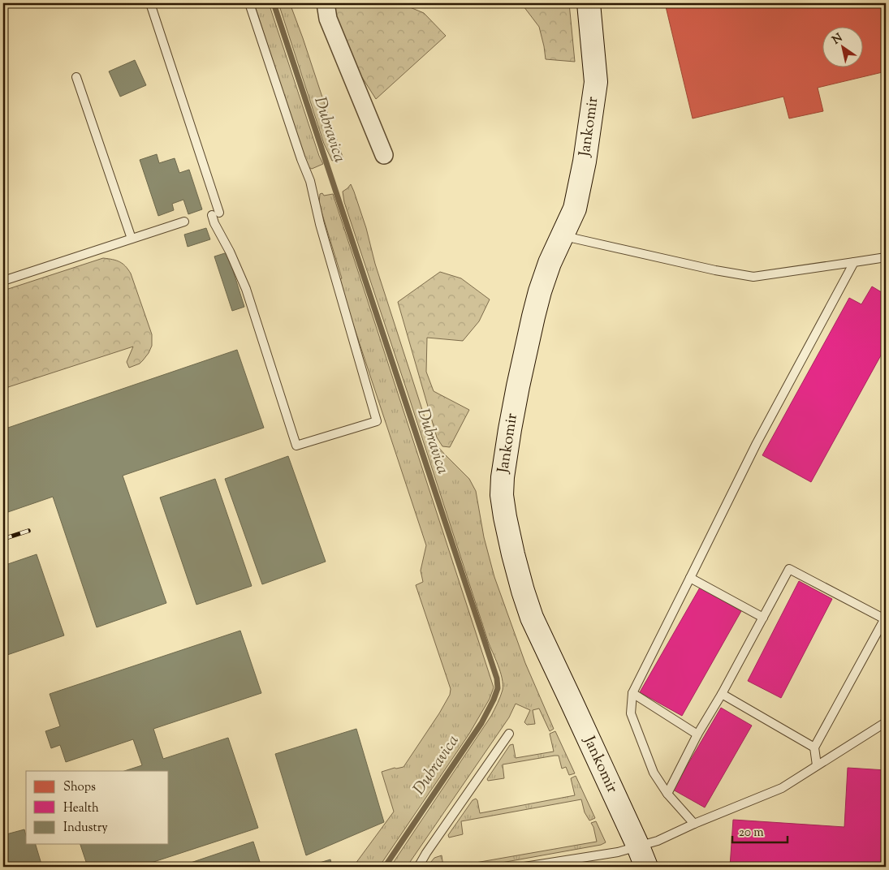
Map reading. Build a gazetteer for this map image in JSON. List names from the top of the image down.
{
  "streets": {
    "street": ["Jankomir"]
  },
  "water": ["Dubravica"],
  "legend": ["Shops", "Health", "Industry"],
  "scale_bar": "20 m",
  "north": "top left"
}
